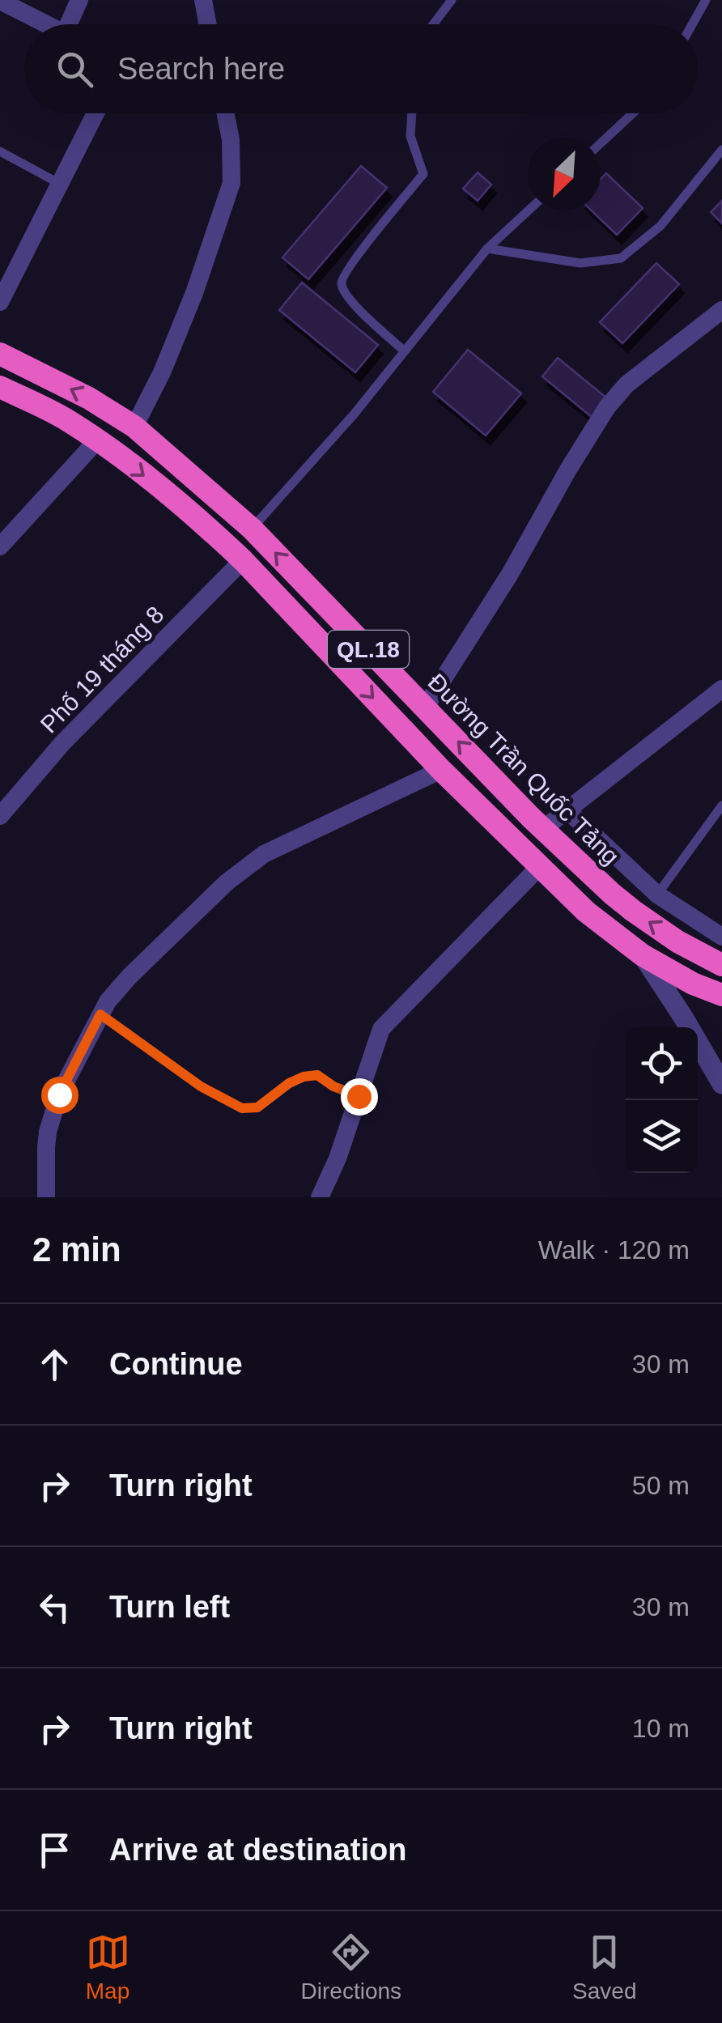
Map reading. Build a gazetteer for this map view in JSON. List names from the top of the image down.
{
  "streets": {
    "highway": ["QL.18", "Đường Trần Quốc Tảng"],
    "street": ["Phố 19 tháng 8"]
  },
  "crossings": [
    ["QL.18", "Phố 19 tháng 8"]
  ],
  "north": "bottom left",
  "page": {
    "search": "Search here",
    "heading": ["2 min", "Walk · 120 m"],
    "list": [
      ["Continue", "30 m"],
      ["Turn right", "50 m"],
      ["Turn left", "30 m"],
      ["Turn right", "10 m"],
      "Arrive at destination"
    ],
    "nav": ["Map", "Directions", "Saved"]
  }
}
